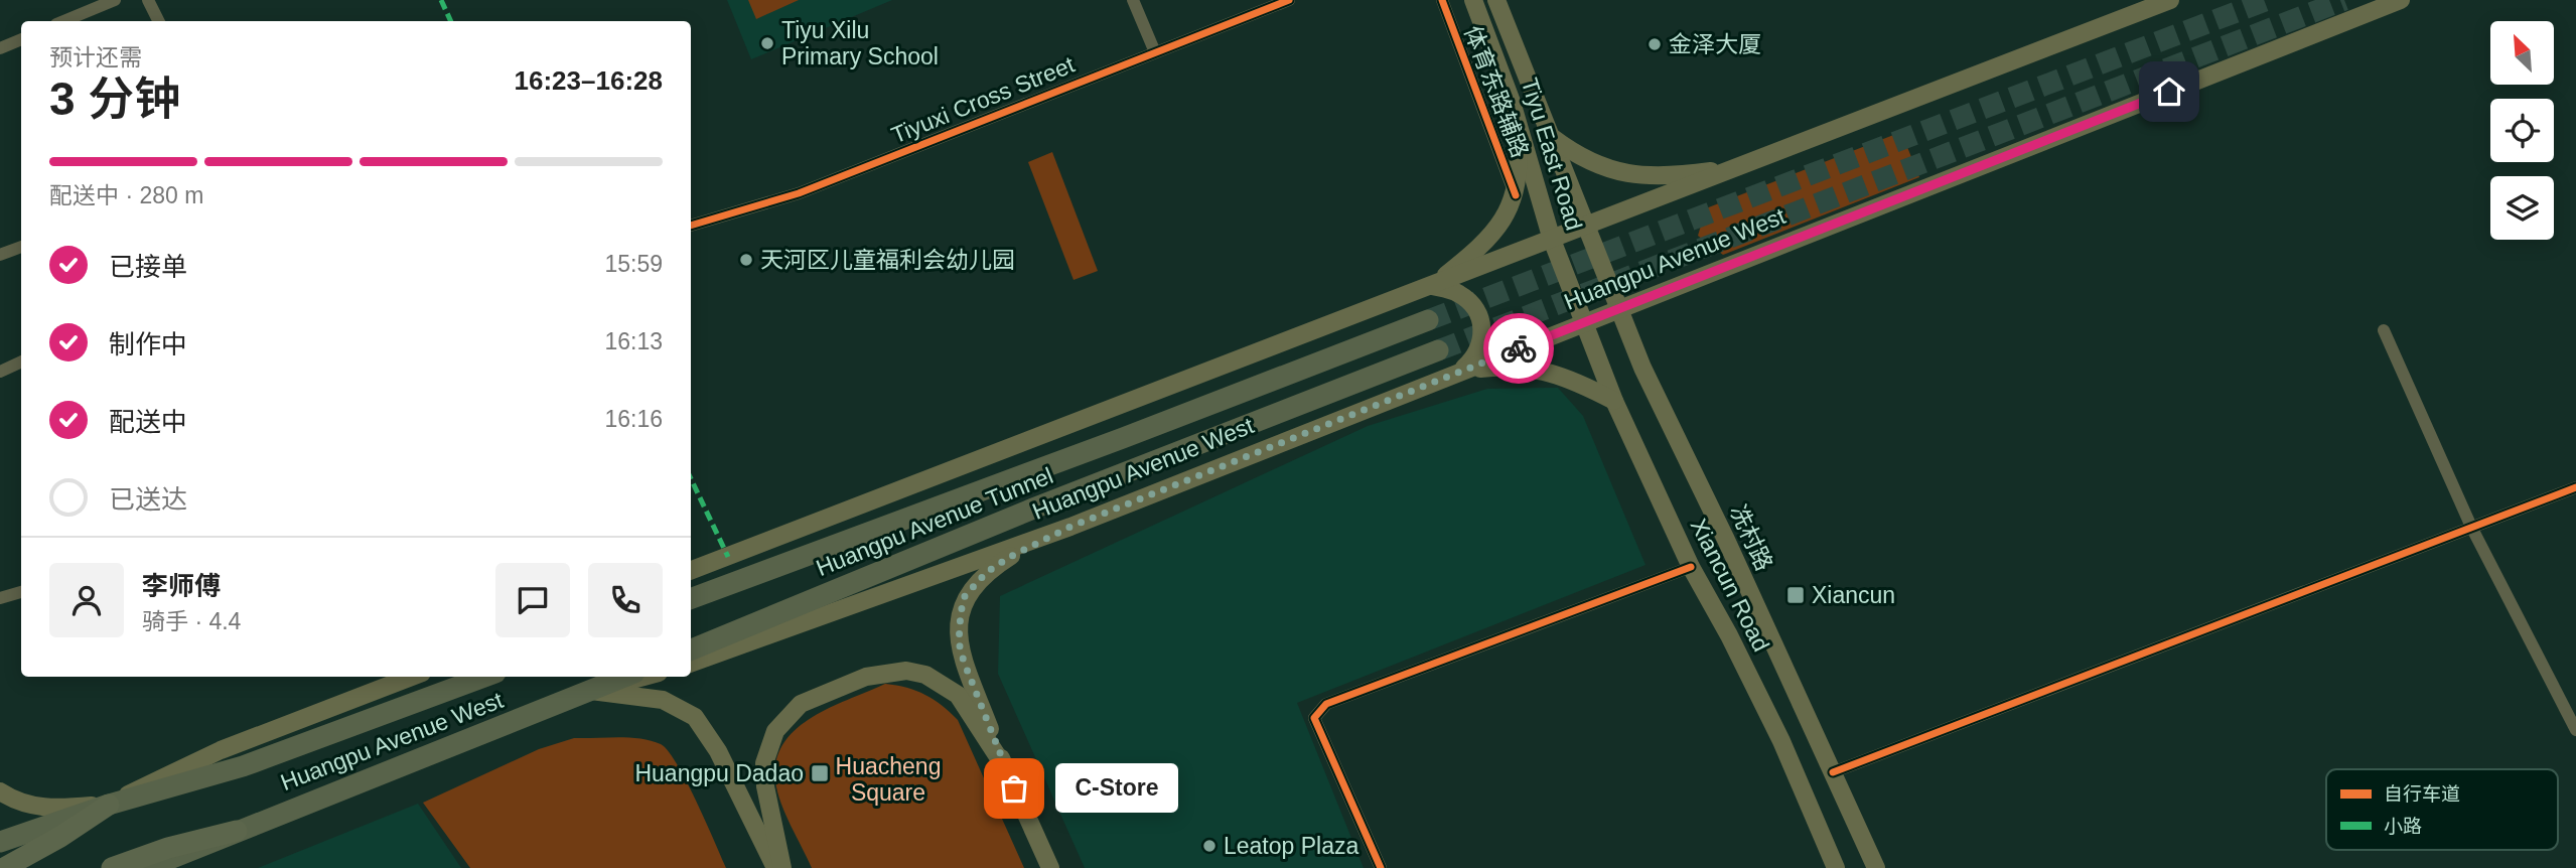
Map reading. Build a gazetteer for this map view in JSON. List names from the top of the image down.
{
  "streets": {
    "main road": [
      "Tiyu East Road",
      "Huangpu Avenue West",
      "Huangpu Avenue Tunnel",
      "冼村路",
      "Xiancun Road"
    ],
    "street": ["体育东路辅路", "Tiyuxi Cross Street"]
  },
  "crossings": [
    ["Tiyu East Road", "Huangpu Avenue West"],
    ["Tiyu East Road", "冼村路"],
    ["Tiyu East Road", "Xiancun Road"],
    ["Huangpu Avenue West", "冼村路"],
    ["Huangpu Avenue West", "Xiancun Road"]
  ],
  "parks": ["Huacheng Square"],
  "places": {
    "other": [
      "Tiyu Xilu Primary School",
      "金泽大厦",
      "天河区儿童福利会幼儿园",
      "C-Store",
      "Leatop Plaza"
    ],
    "transit": ["Xiancun", "Huangpu Dadao"]
  },
  "legend": ["自行车道", "小路"],
  "north": "top left",
  "page": {
    "heading": ["3 分钟", "预计还需", "16:23–16:28"],
    "panel": ["李师傅", "骑手 · 4.4"],
    "bar": "配送中 · 280 m",
    "list": [
      ["已接单", "15:59"],
      ["制作中", "16:13"],
      ["配送中", "16:16"],
      "已送达"
    ],
    "bubble": "C-Store"
  }
}
